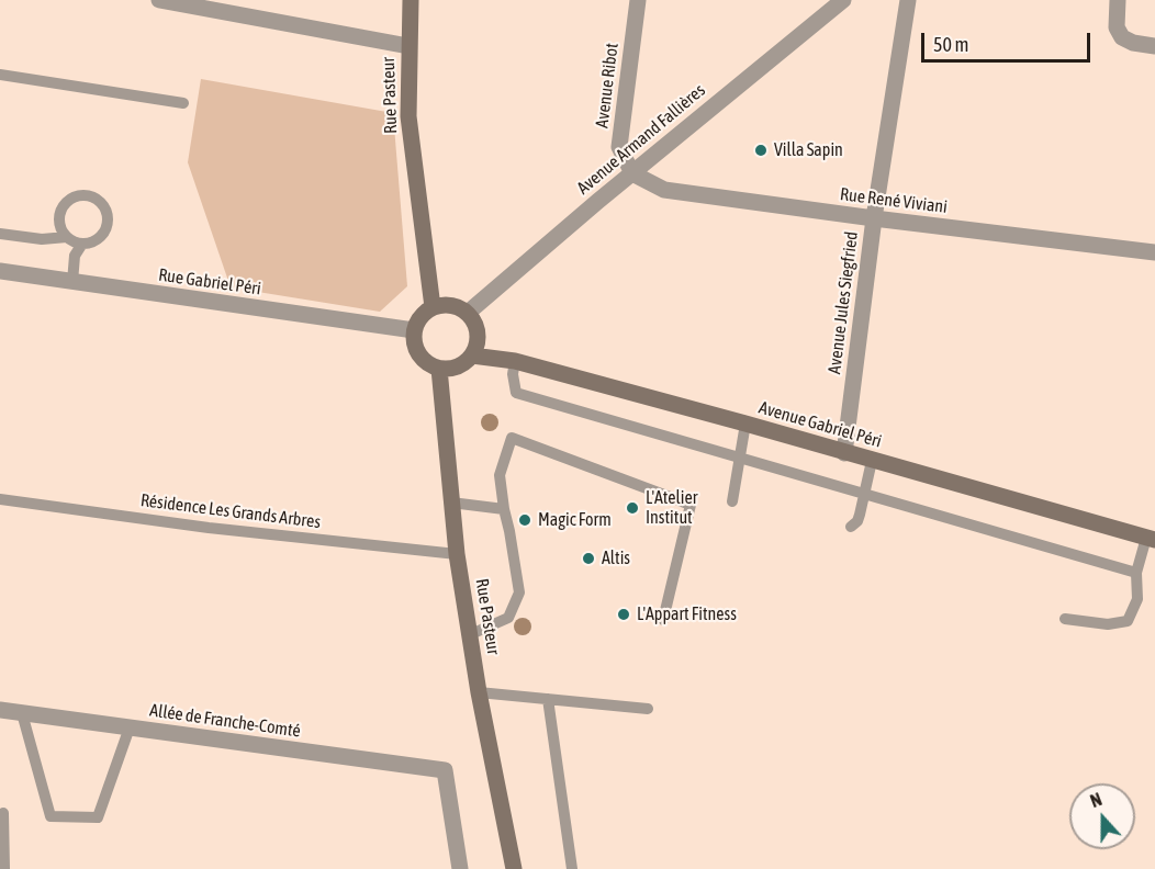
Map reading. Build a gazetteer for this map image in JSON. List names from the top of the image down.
{
  "streets": {
    "street": [
      "Avenue Ribot",
      "Rue Pasteur",
      "Avenue Armand Fallières",
      "Rue René Viviani",
      "Rue Gabriel Péri",
      "Avenue Jules Siegfried",
      "Avenue Gabriel Péri",
      "Allée de Franche-Comté"
    ],
    "lane": ["Résidence Les Grands Arbres"]
  },
  "crossings": [
    ["Avenue Ribot", "Avenue Armand Fallières"],
    ["Avenue Ribot", "Rue René Viviani"],
    ["Rue Pasteur", "Avenue Armand Fallières"],
    ["Rue Pasteur", "Rue Gabriel Péri"],
    ["Rue Pasteur", "Avenue Gabriel Péri"],
    ["Rue Pasteur", "Résidence Les Grands Arbres"],
    ["Avenue Armand Fallières", "Rue René Viviani"],
    ["Avenue Armand Fallières", "Rue Gabriel Péri"],
    ["Avenue Armand Fallières", "Avenue Gabriel Péri"],
    ["Rue René Viviani", "Avenue Jules Siegfried"],
    ["Rue Gabriel Péri", "Avenue Gabriel Péri"],
    ["Avenue Jules Siegfried", "Avenue Gabriel Péri"]
  ],
  "places": [
    "Villa Sapin",
    "L'Atelier Institut",
    "Magic Form",
    "Altis",
    "L'Appart Fitness"
  ],
  "scale_bar": "50 m",
  "north": "top"
}
